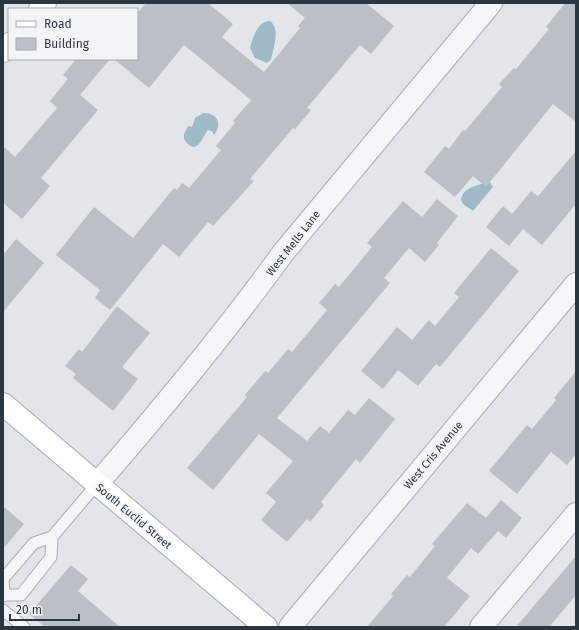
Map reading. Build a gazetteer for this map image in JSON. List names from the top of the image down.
{
  "streets": {
    "main road": ["South Euclid Street"],
    "street": ["West Mells Lane", "West Cris Avenue"]
  },
  "crossings": [
    ["West Mells Lane", "South Euclid Street"]
  ],
  "legend": ["Road", "Building"],
  "scale_bar": "20 m"
}
